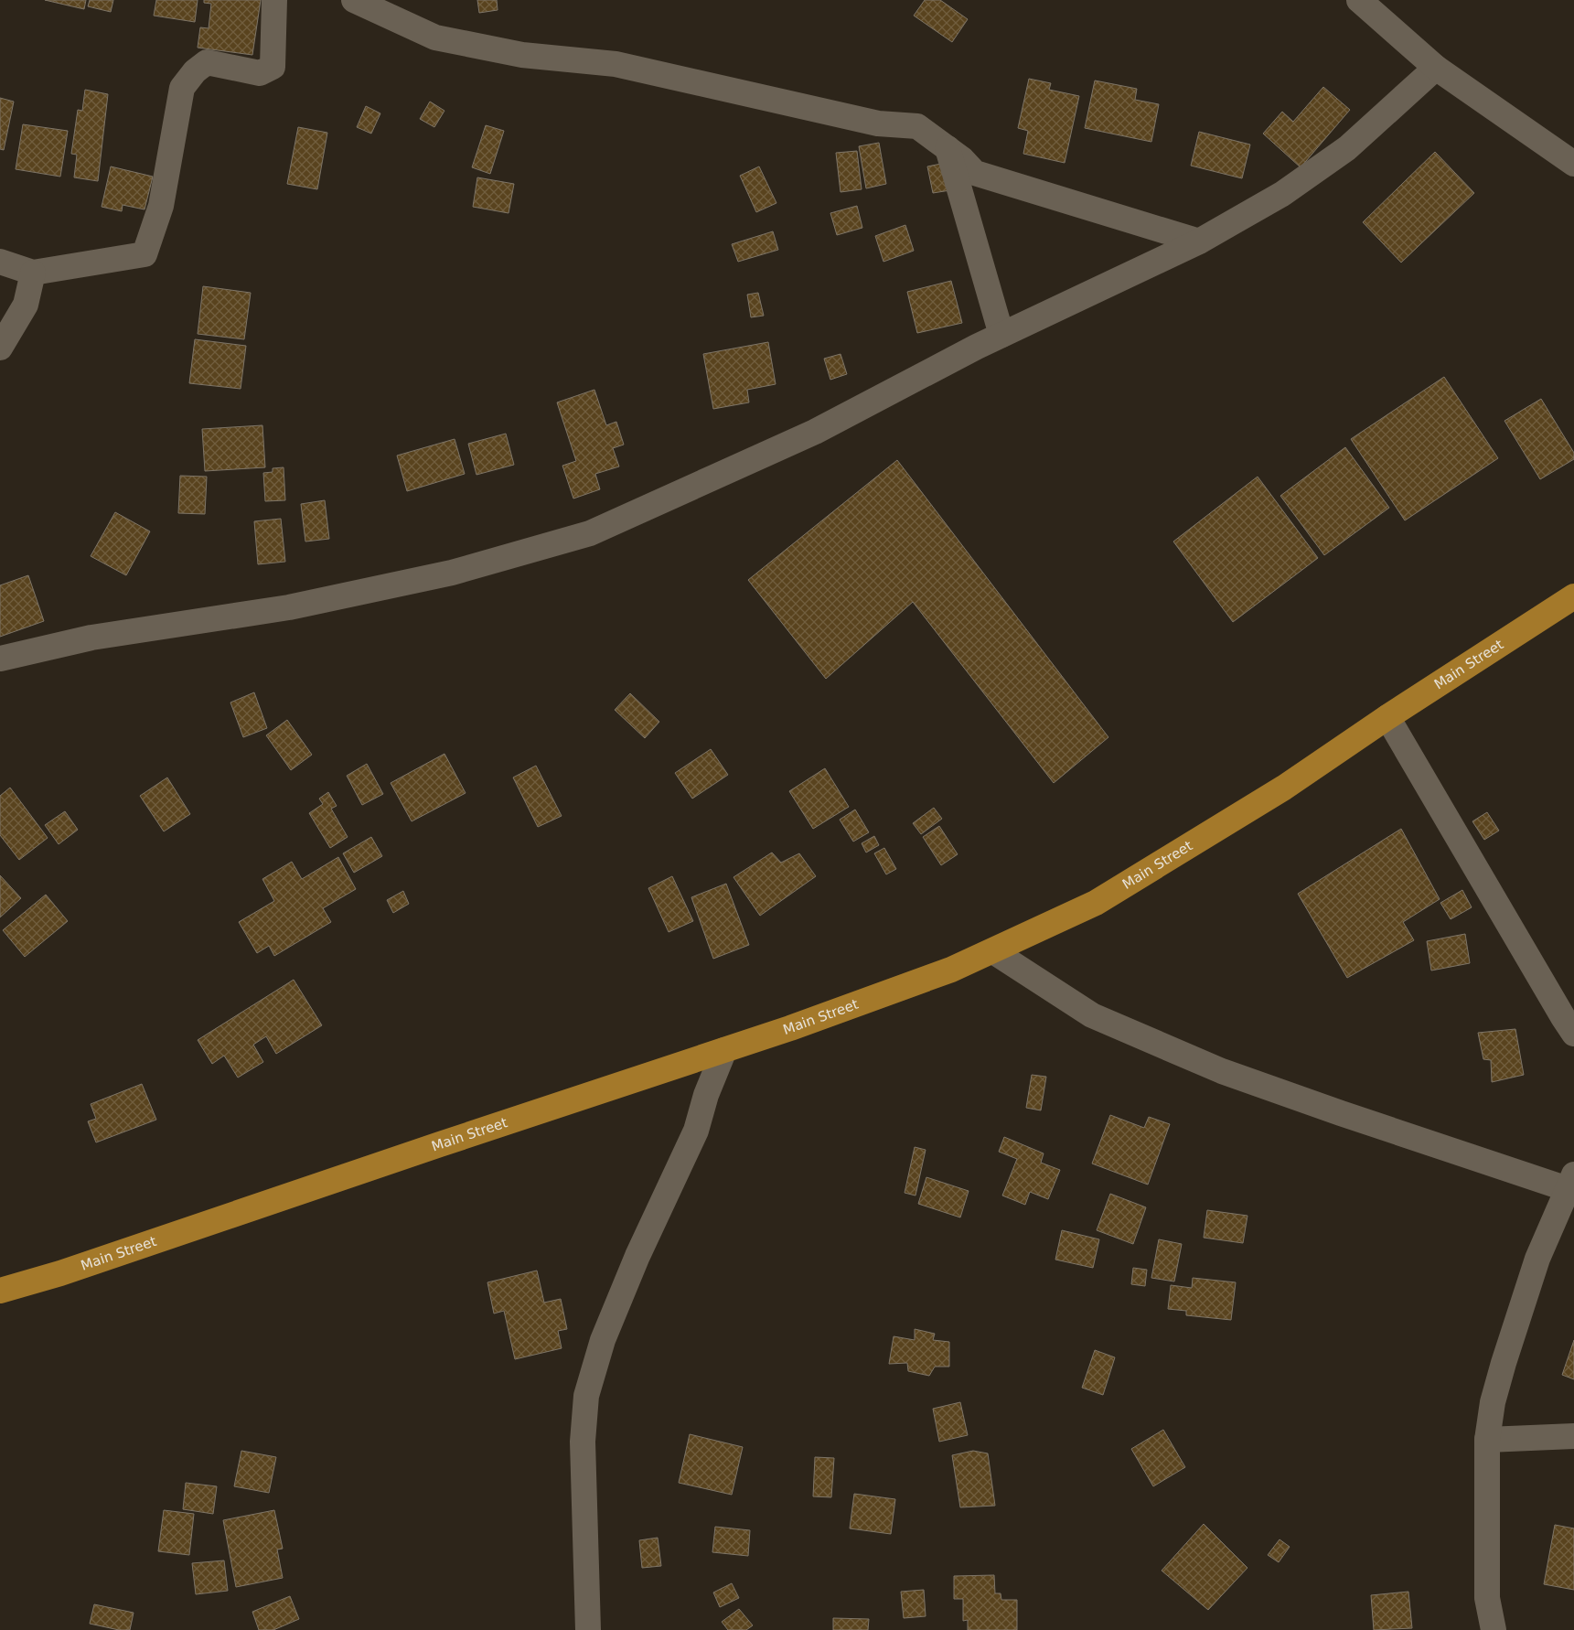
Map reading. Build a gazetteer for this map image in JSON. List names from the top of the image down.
{
  "streets": {
    "highway": ["Main Street"]
  }
}
